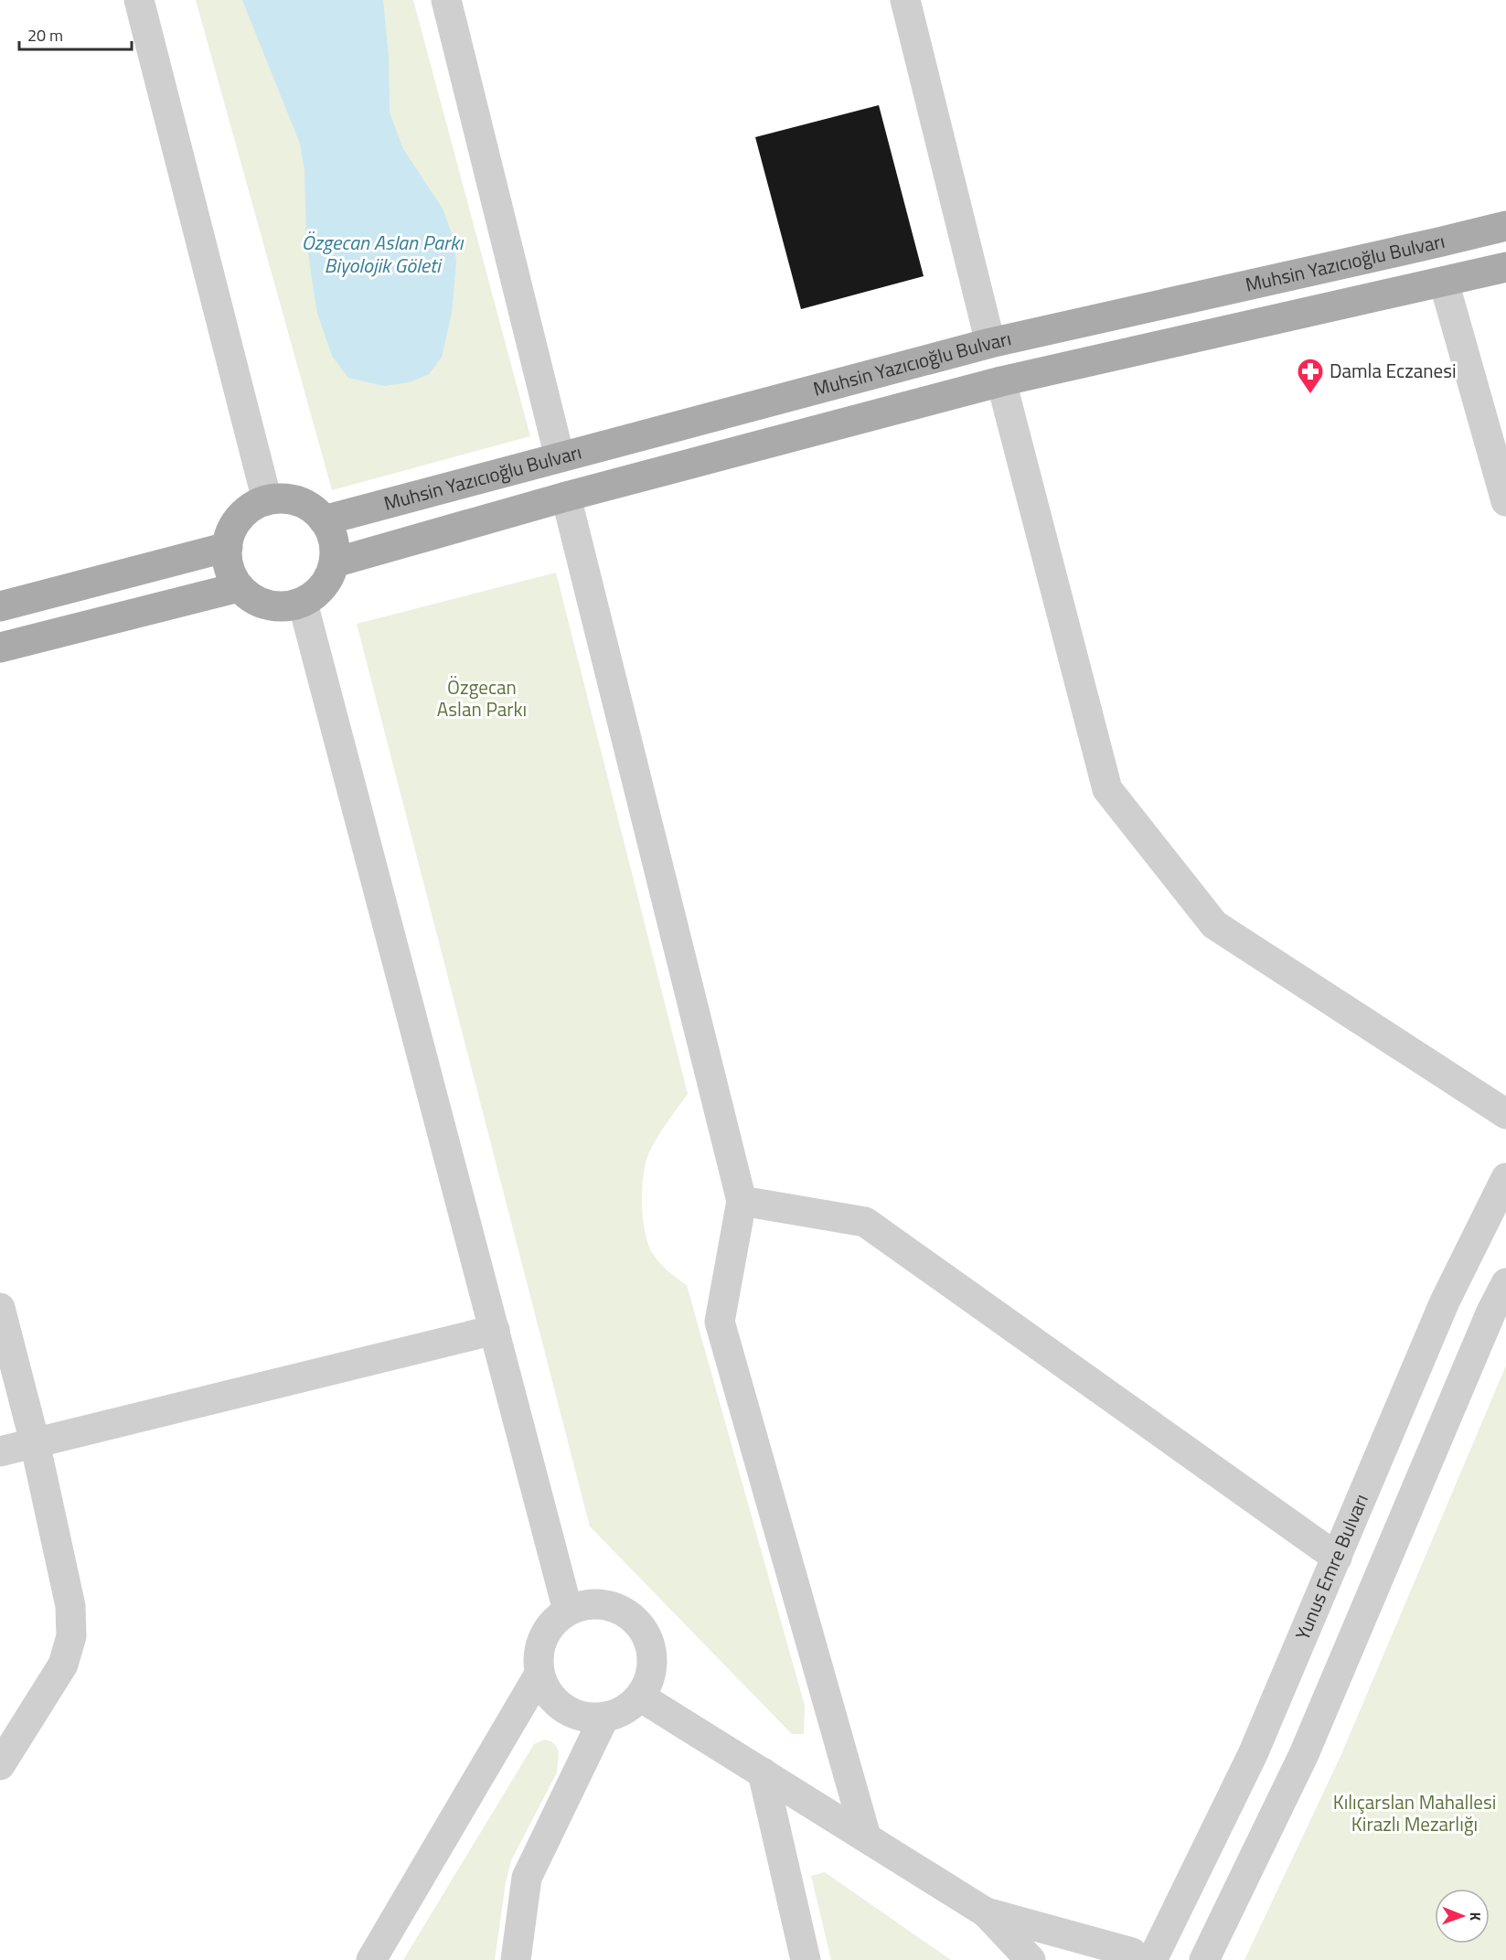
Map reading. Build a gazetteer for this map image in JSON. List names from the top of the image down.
{
  "streets": {
    "main road": ["Muhsin Yazıcıoğlu Bulvarı"],
    "street": ["Yunus Emre Bulvarı"]
  },
  "water": ["Özgecan Aslan Parkı Biyolojik Göleti"],
  "parks": ["Özgecan Aslan Parkı", "Kılıçarslan Mahallesi Kirazlı Mezarlığı"],
  "places": {
    "pharmacy": ["Damla Eczanesi"]
  },
  "scale_bar": "20 m",
  "north": "right"
}
